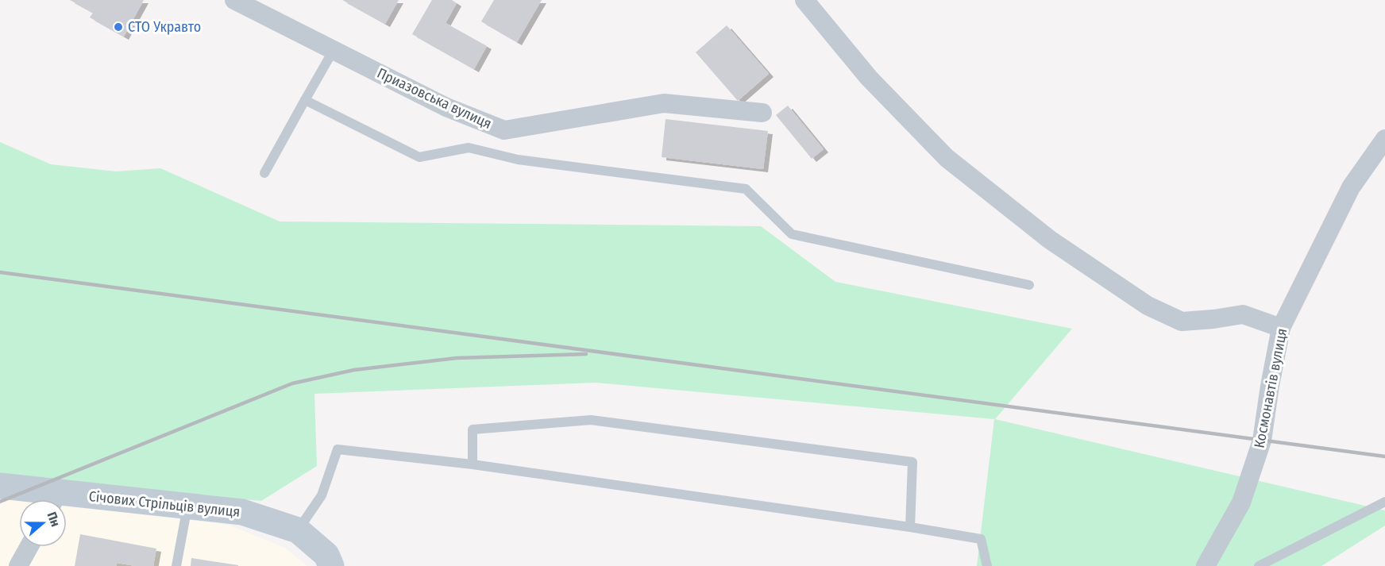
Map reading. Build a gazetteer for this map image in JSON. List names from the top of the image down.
{
  "streets": {
    "street": ["Приазовська вулиця", "Космонавтів вулиця", "Січових Стрільців вулиця"]
  },
  "places": ["СТО Укравто"],
  "north": "right"
}
